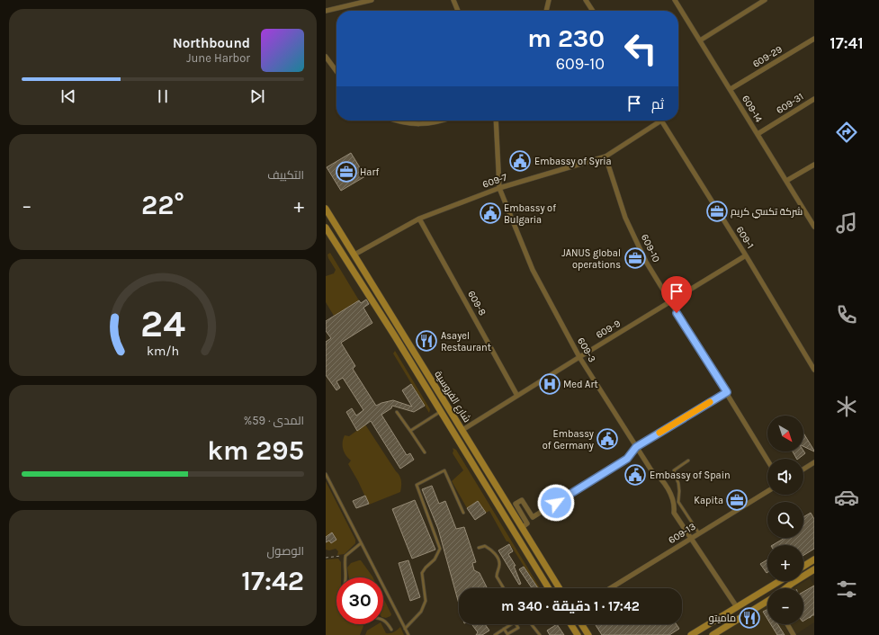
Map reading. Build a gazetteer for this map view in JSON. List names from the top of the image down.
{
  "streets": {
    "street": [
      "609-29",
      "609-31",
      "609-14",
      "609-7",
      "609-1",
      "609-10",
      "609-8",
      "609-9",
      "609-3",
      "شارع الفروسية",
      "609-13"
    ]
  },
  "crossings": [
    ["609-29", "609-14"],
    ["609-31", "609-14"],
    ["609-7", "609-10"],
    ["609-7", "609-8"],
    ["609-7", "609-3"],
    ["609-7", "شارع الفروسية"],
    ["609-1", "609-9"],
    ["609-10", "609-9"],
    ["609-8", "609-9"],
    ["609-9", "609-3"],
    ["609-9", "شارع الفروسية"],
    ["609-3", "609-13"]
  ],
  "places": {
    "public building": [
      "Embassy of Syria",
      "Embassy of Bulgaria",
      "Embassy of Germany",
      "Embassy of Spain"
    ],
    "office": [
      "Harf",
      "شركة تكسي كريم",
      "JANUS global operations",
      "Kapita"
    ],
    "restaurant": ["Asayel Restaurant", "ماميتو"],
    "hospital": ["Med Art"]
  },
  "north": "bottom right",
  "page": {
    "tabs": "17:41",
    "turn": ["230 m", "609-10"],
    "song": ["Northbound", "June Harbor"],
    "then": "ثم",
    "tile": [
      "التكييف",
      ["المدى · 59%", "295 km"],
      ["الوصول", "17:42"]
    ],
    "heat": ["−", "22°", "+"],
    "map_buttons": ["+", "−"],
    "limit": "30",
    "trip": "17:42 · 1 دقيقة · 340 m",
    "gauge": ["24", "km/h"]
  }
}
